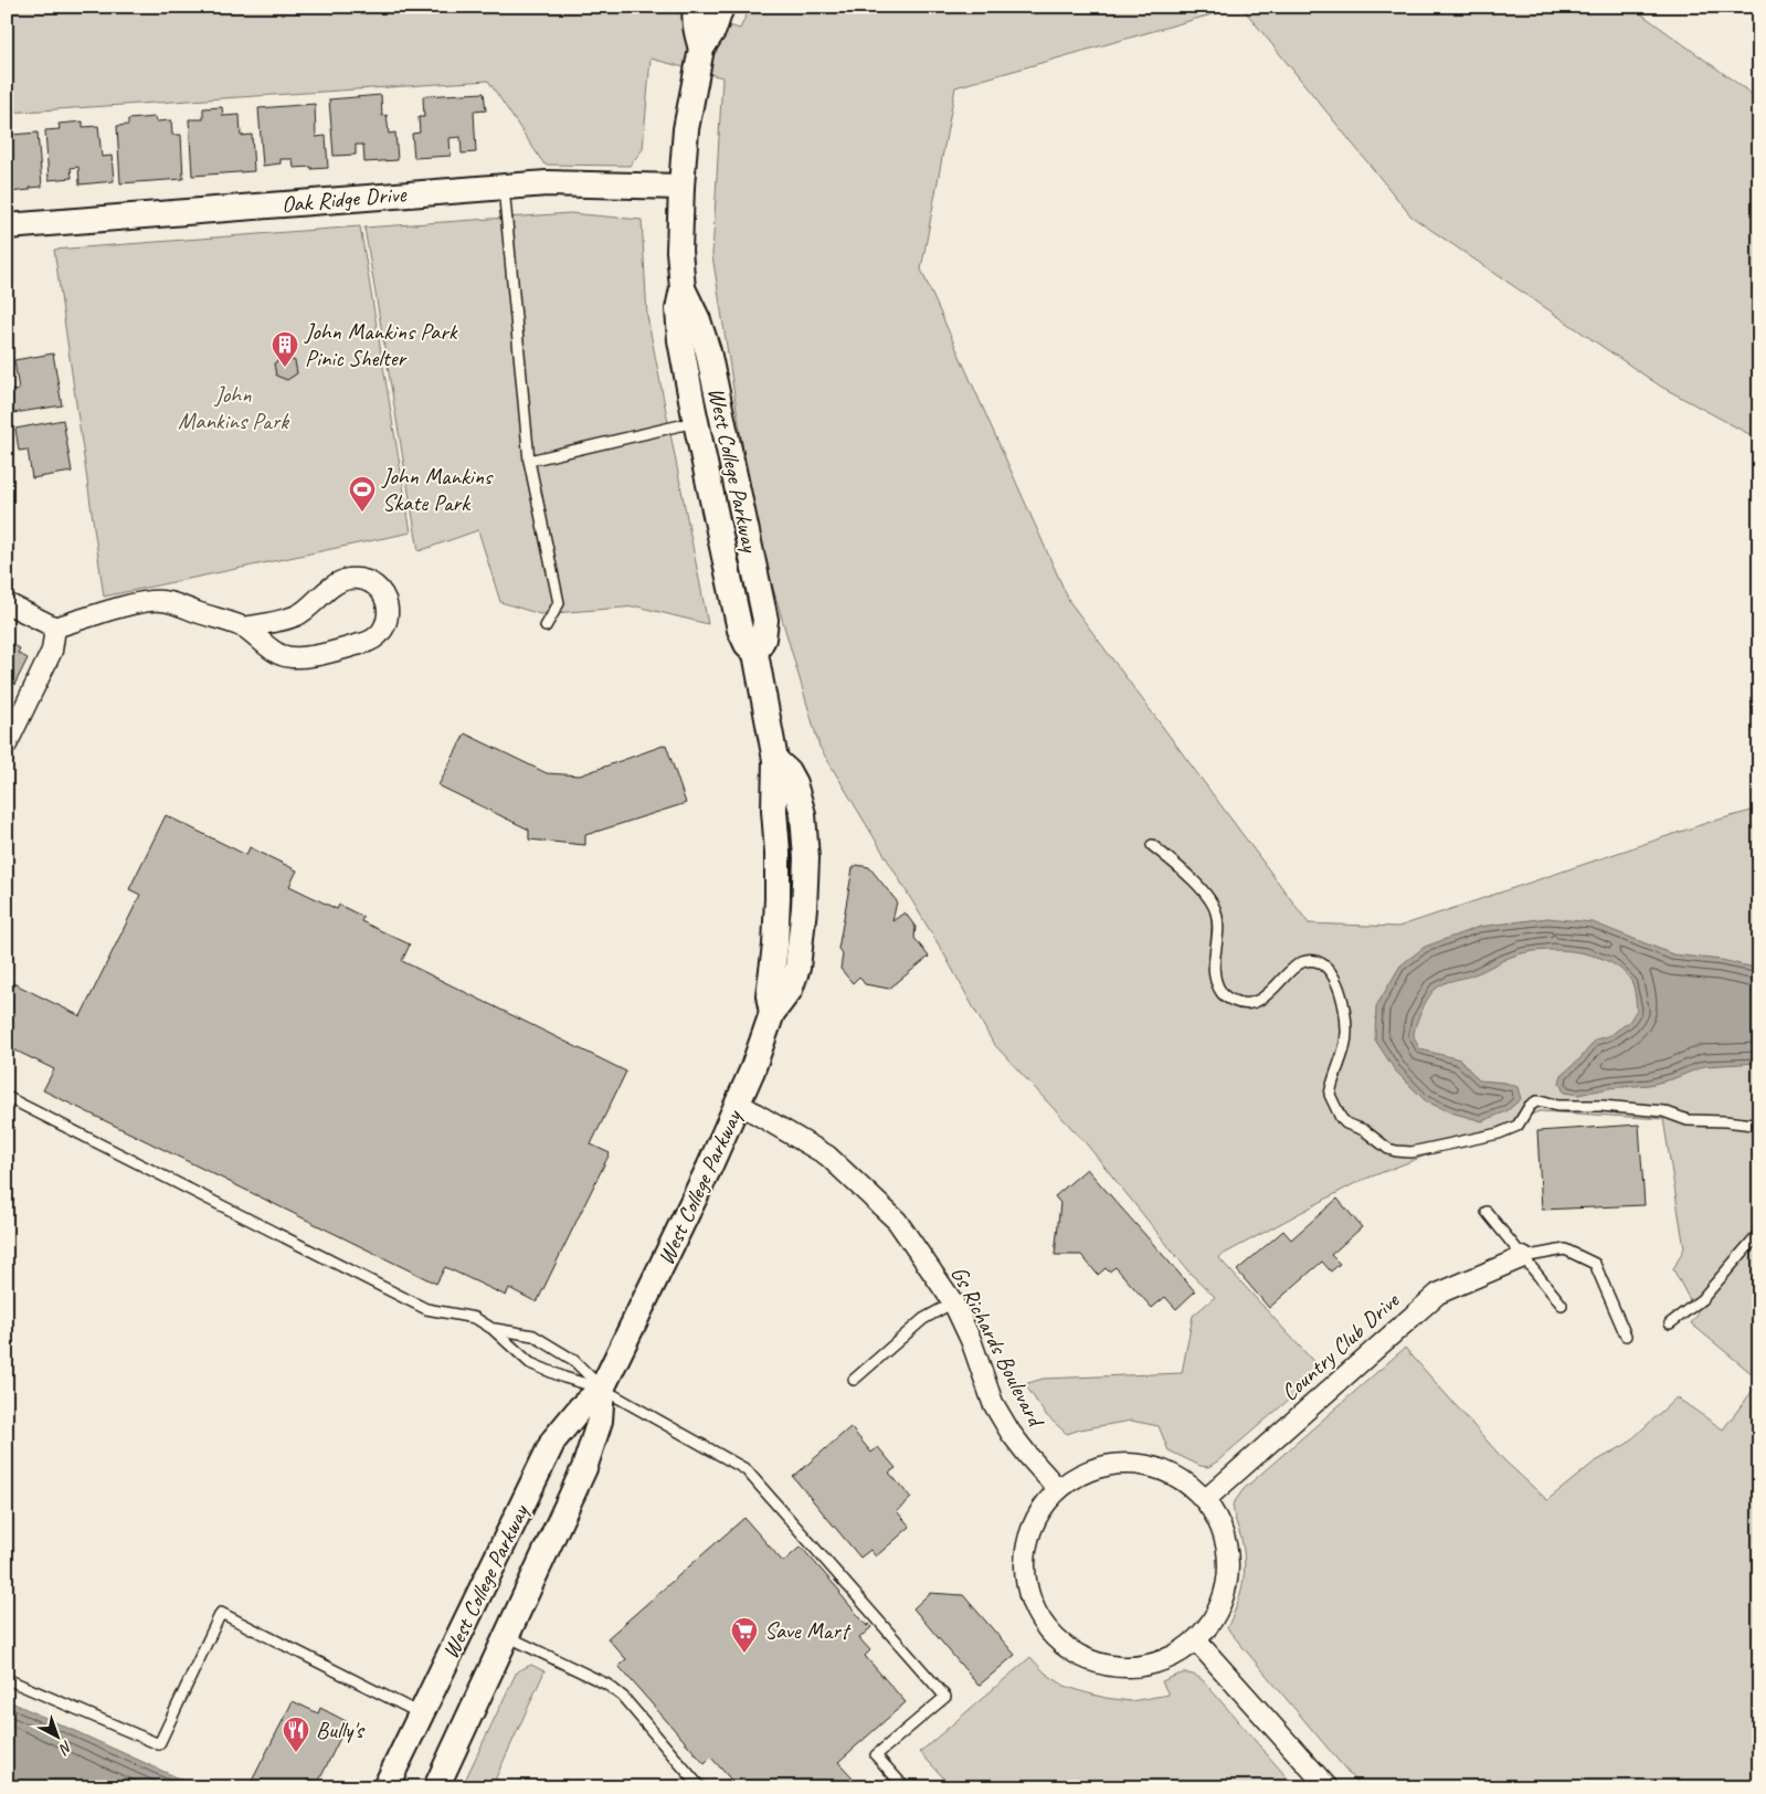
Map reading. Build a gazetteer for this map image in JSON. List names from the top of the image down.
{
  "streets": {
    "street": [
      "Oak Ridge Drive",
      "West College Parkway",
      "Gs Richards Boulevard",
      "Country Club Drive"
    ]
  },
  "crossings": [
    ["Oak Ridge Drive", "West College Parkway"],
    ["West College Parkway", "Gs Richards Boulevard"]
  ],
  "parks": ["John Mankins Park"],
  "places": {
    "building": ["John Mankins Park Pinic Shelter"],
    "sports": ["John Mankins Skate Park"],
    "supermarket": ["Save Mart"],
    "restaurant": ["Bully's"]
  },
  "north": "bottom right"
}
